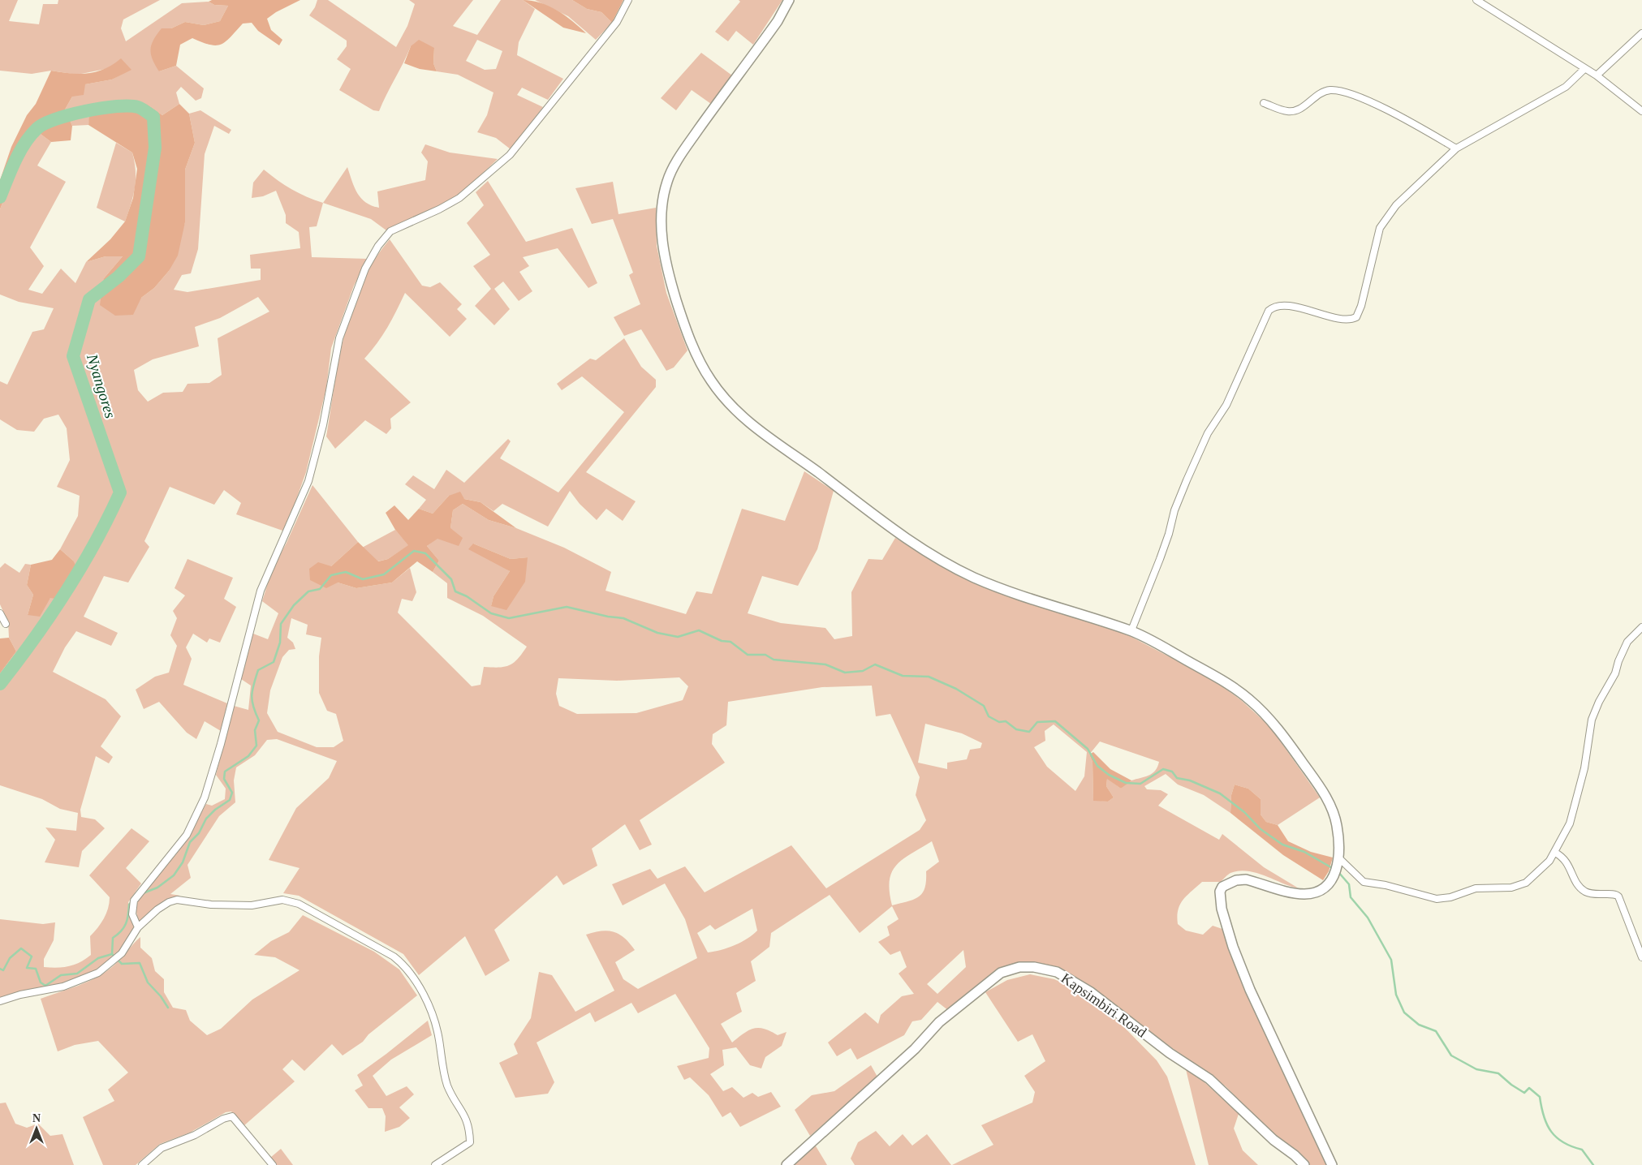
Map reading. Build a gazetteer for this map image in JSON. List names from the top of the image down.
{
  "streets": {
    "street": ["Kapsimbiri Road"]
  },
  "water": ["Nyangores"],
  "north": "top"
}
